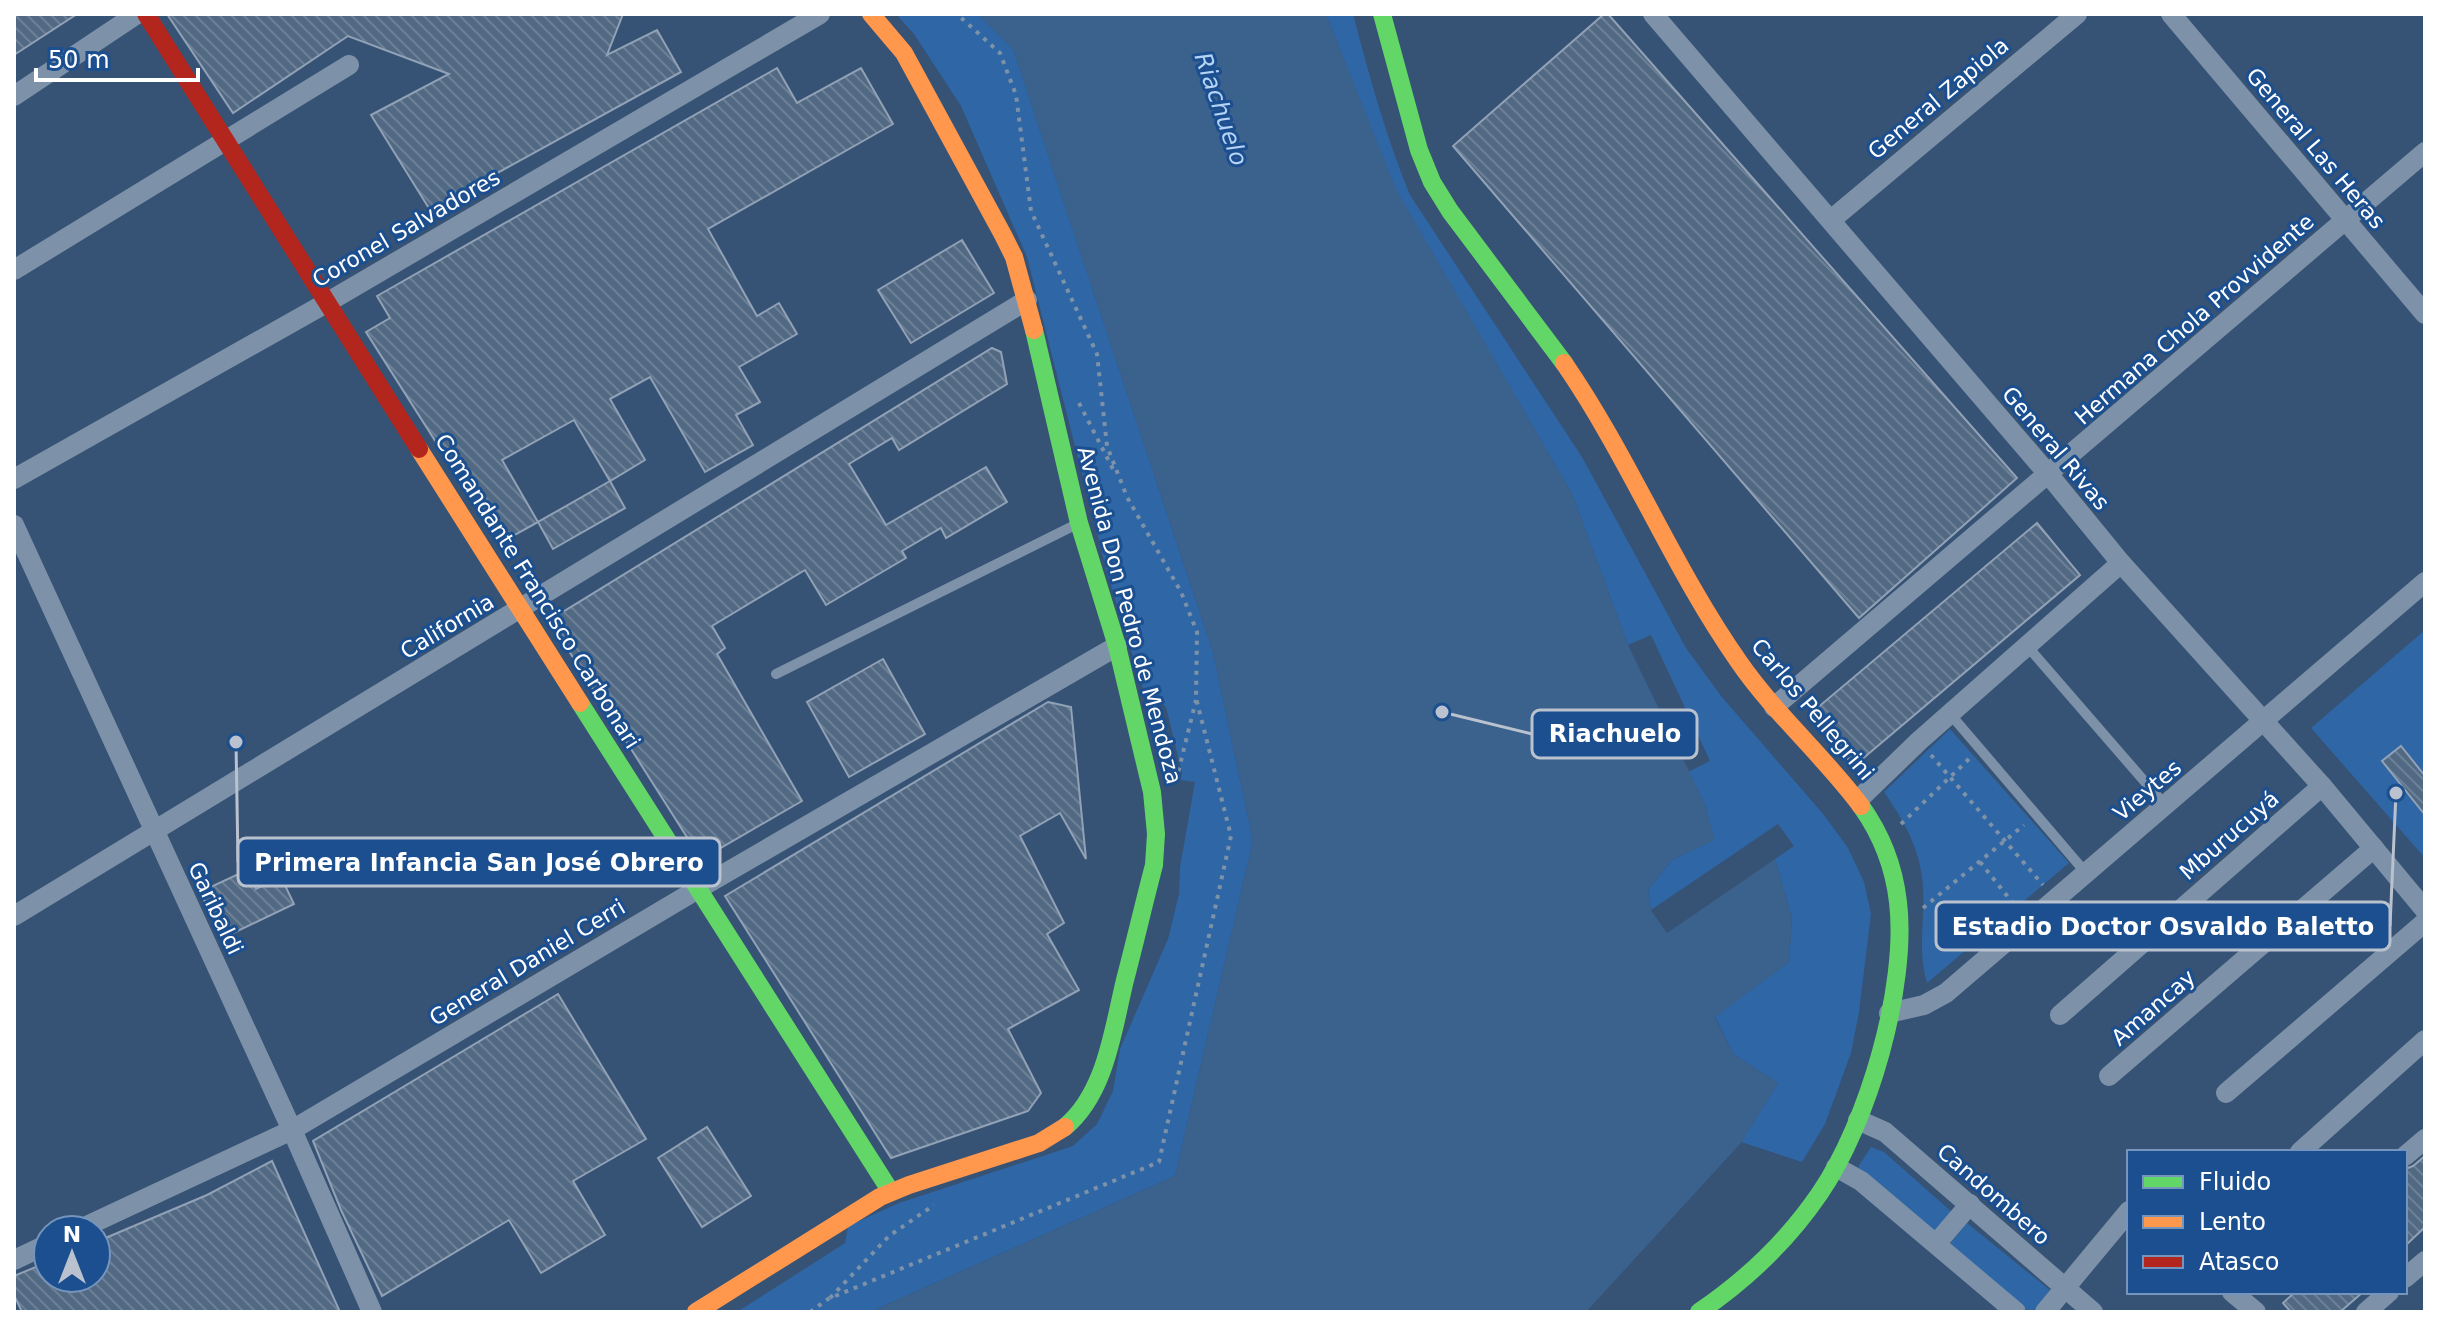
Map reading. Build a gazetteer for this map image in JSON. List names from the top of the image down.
{
  "streets": {
    "street": [
      "General Zapiola",
      "General Las Heras",
      "Coronel Salvadores",
      "Hermana Chola Provvidente",
      "General Rivas",
      "Comandante Francisco Carbonari",
      "Avenida Don Pedro de Mendoza",
      "California",
      "Carlos Pellegrini",
      "Vieytes",
      "Mburucuyá",
      "Garibaldi",
      "General Daniel Cerri",
      "Amancay",
      "Candombero"
    ]
  },
  "crossings": [
    ["General Zapiola", "General Rivas"],
    ["General Las Heras", "Hermana Chola Provvidente"],
    ["Coronel Salvadores", "Comandante Francisco Carbonari"],
    ["Hermana Chola Provvidente", "General Rivas"],
    ["Hermana Chola Provvidente", "Carlos Pellegrini"],
    ["General Rivas", "Vieytes"],
    ["General Rivas", "Mburucuyá"],
    ["General Rivas", "Amancay"],
    ["Comandante Francisco Carbonari", "Avenida Don Pedro de Mendoza"],
    ["Comandante Francisco Carbonari", "California"],
    ["Comandante Francisco Carbonari", "General Daniel Cerri"],
    ["Avenida Don Pedro de Mendoza", "California"],
    ["Avenida Don Pedro de Mendoza", "General Daniel Cerri"],
    ["California", "Garibaldi"],
    ["Carlos Pellegrini", "Vieytes"],
    ["Carlos Pellegrini", "Candombero"],
    ["Garibaldi", "General Daniel Cerri"]
  ],
  "water": ["Riachuelo"],
  "places": ["Riachuelo", "Primera Infancia San José Obrero", "Estadio Doctor Osvaldo Baletto"],
  "legend": ["Fluido", "Lento", "Atasco"],
  "scale_bar": "50 m",
  "north": "top"
}
